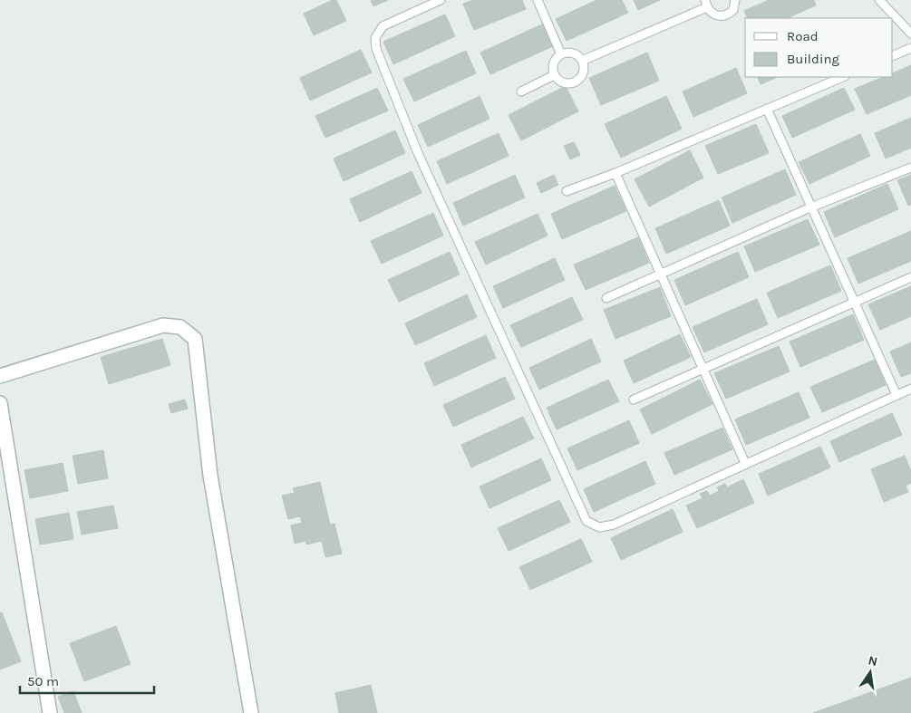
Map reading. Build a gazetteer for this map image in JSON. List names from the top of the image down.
{
  "legend": ["Road", "Building"],
  "scale_bar": "50 m",
  "north": "top"
}
